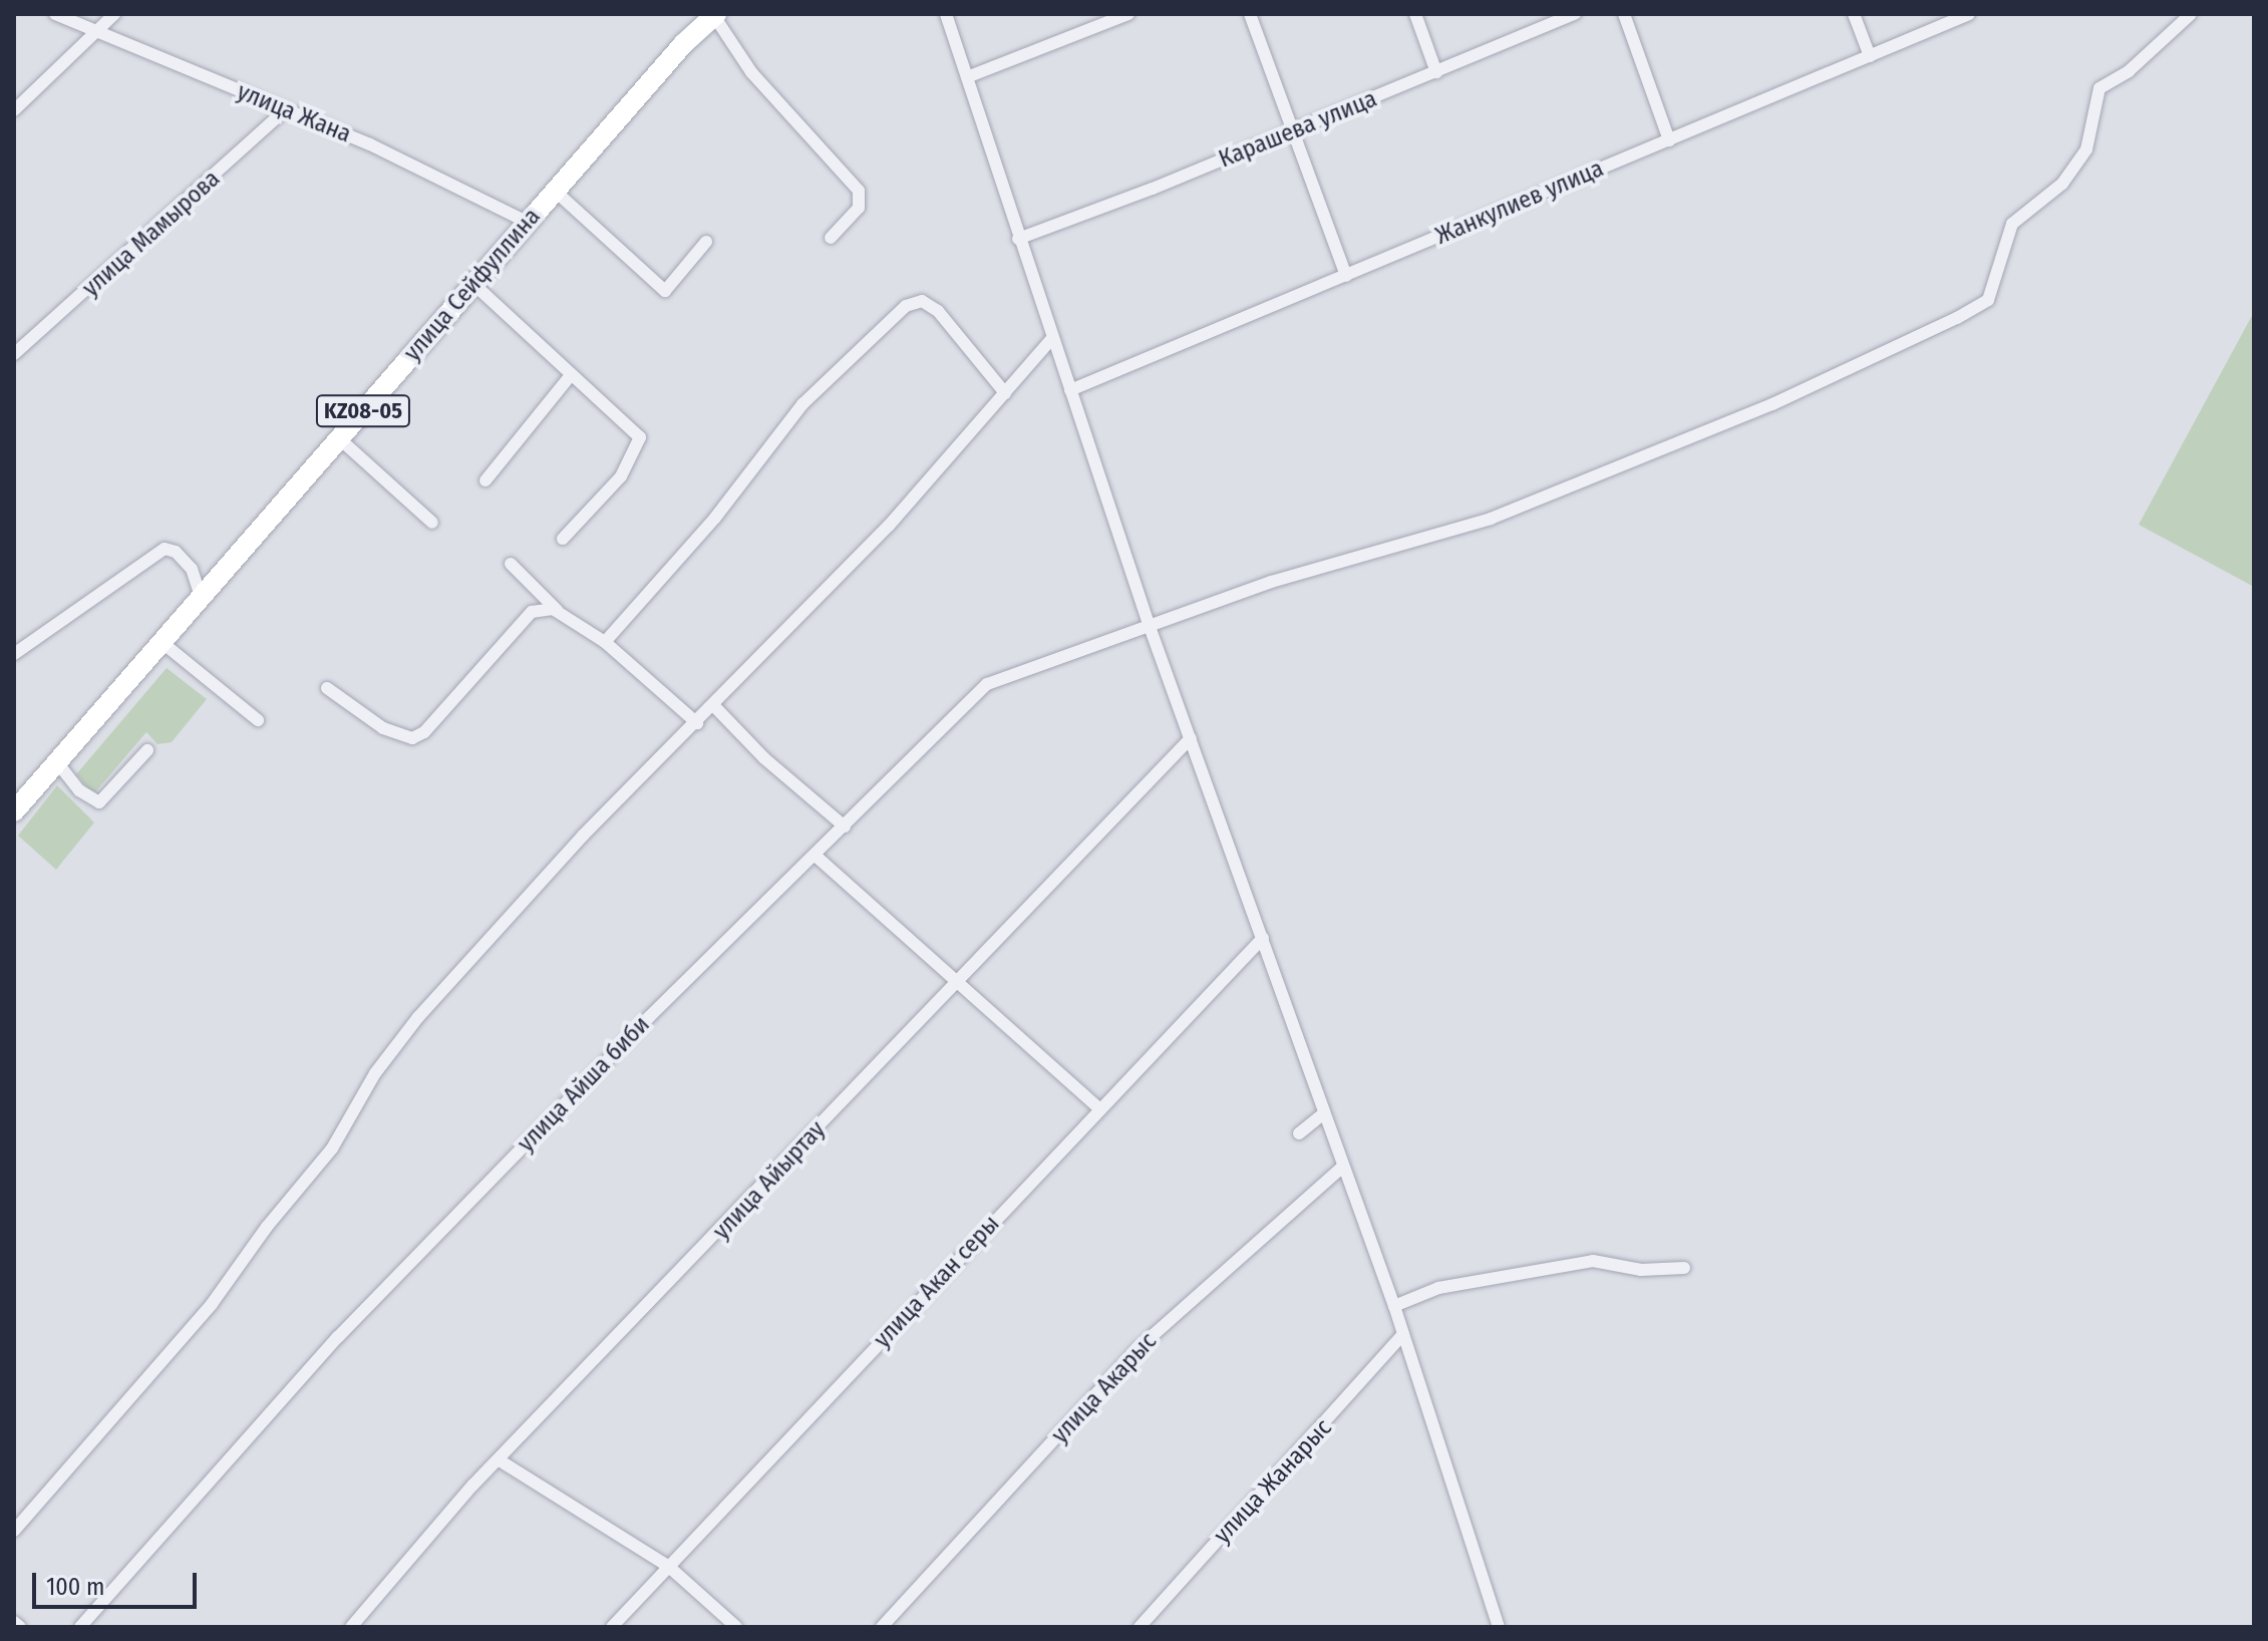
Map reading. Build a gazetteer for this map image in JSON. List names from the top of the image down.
{
  "streets": {
    "main road": ["улица Сейфуллина", "KZ08-05"],
    "street": [
      "улица Жана",
      "Карашева улица",
      "Жанкулиев улица",
      "улица Мамырова",
      "улица Айша биби",
      "улица Айыртау",
      "улица Акан серы",
      "улица Акарыс",
      "улица Жанарыс"
    ]
  },
  "crossings": [
    ["улица Жана", "улица Мамырова"],
    ["улица Жана", "улица Сейфуллина"]
  ],
  "scale_bar": "100 m"
}
